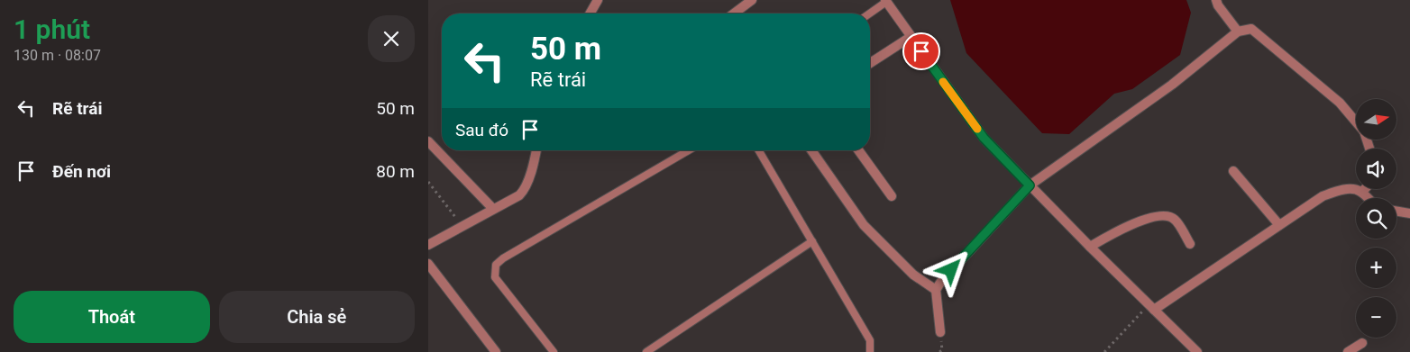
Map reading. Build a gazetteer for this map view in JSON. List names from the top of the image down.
{
  "north": "right",
  "page": {
    "heading": ["1 phút", "130 m · 08:07"],
    "turn": ["50 m", "Rẽ trái"],
    "list": [
      {
        "name": "Rẽ trái",
        "value": "50 m"
      },
      {
        "name": "Đến nơi",
        "value": "80 m"
      }
    ],
    "map_buttons": ["+", "−"],
    "then": "Sau đó",
    "buttons": ["Thoát", "Chia sẻ"]
  }
}
